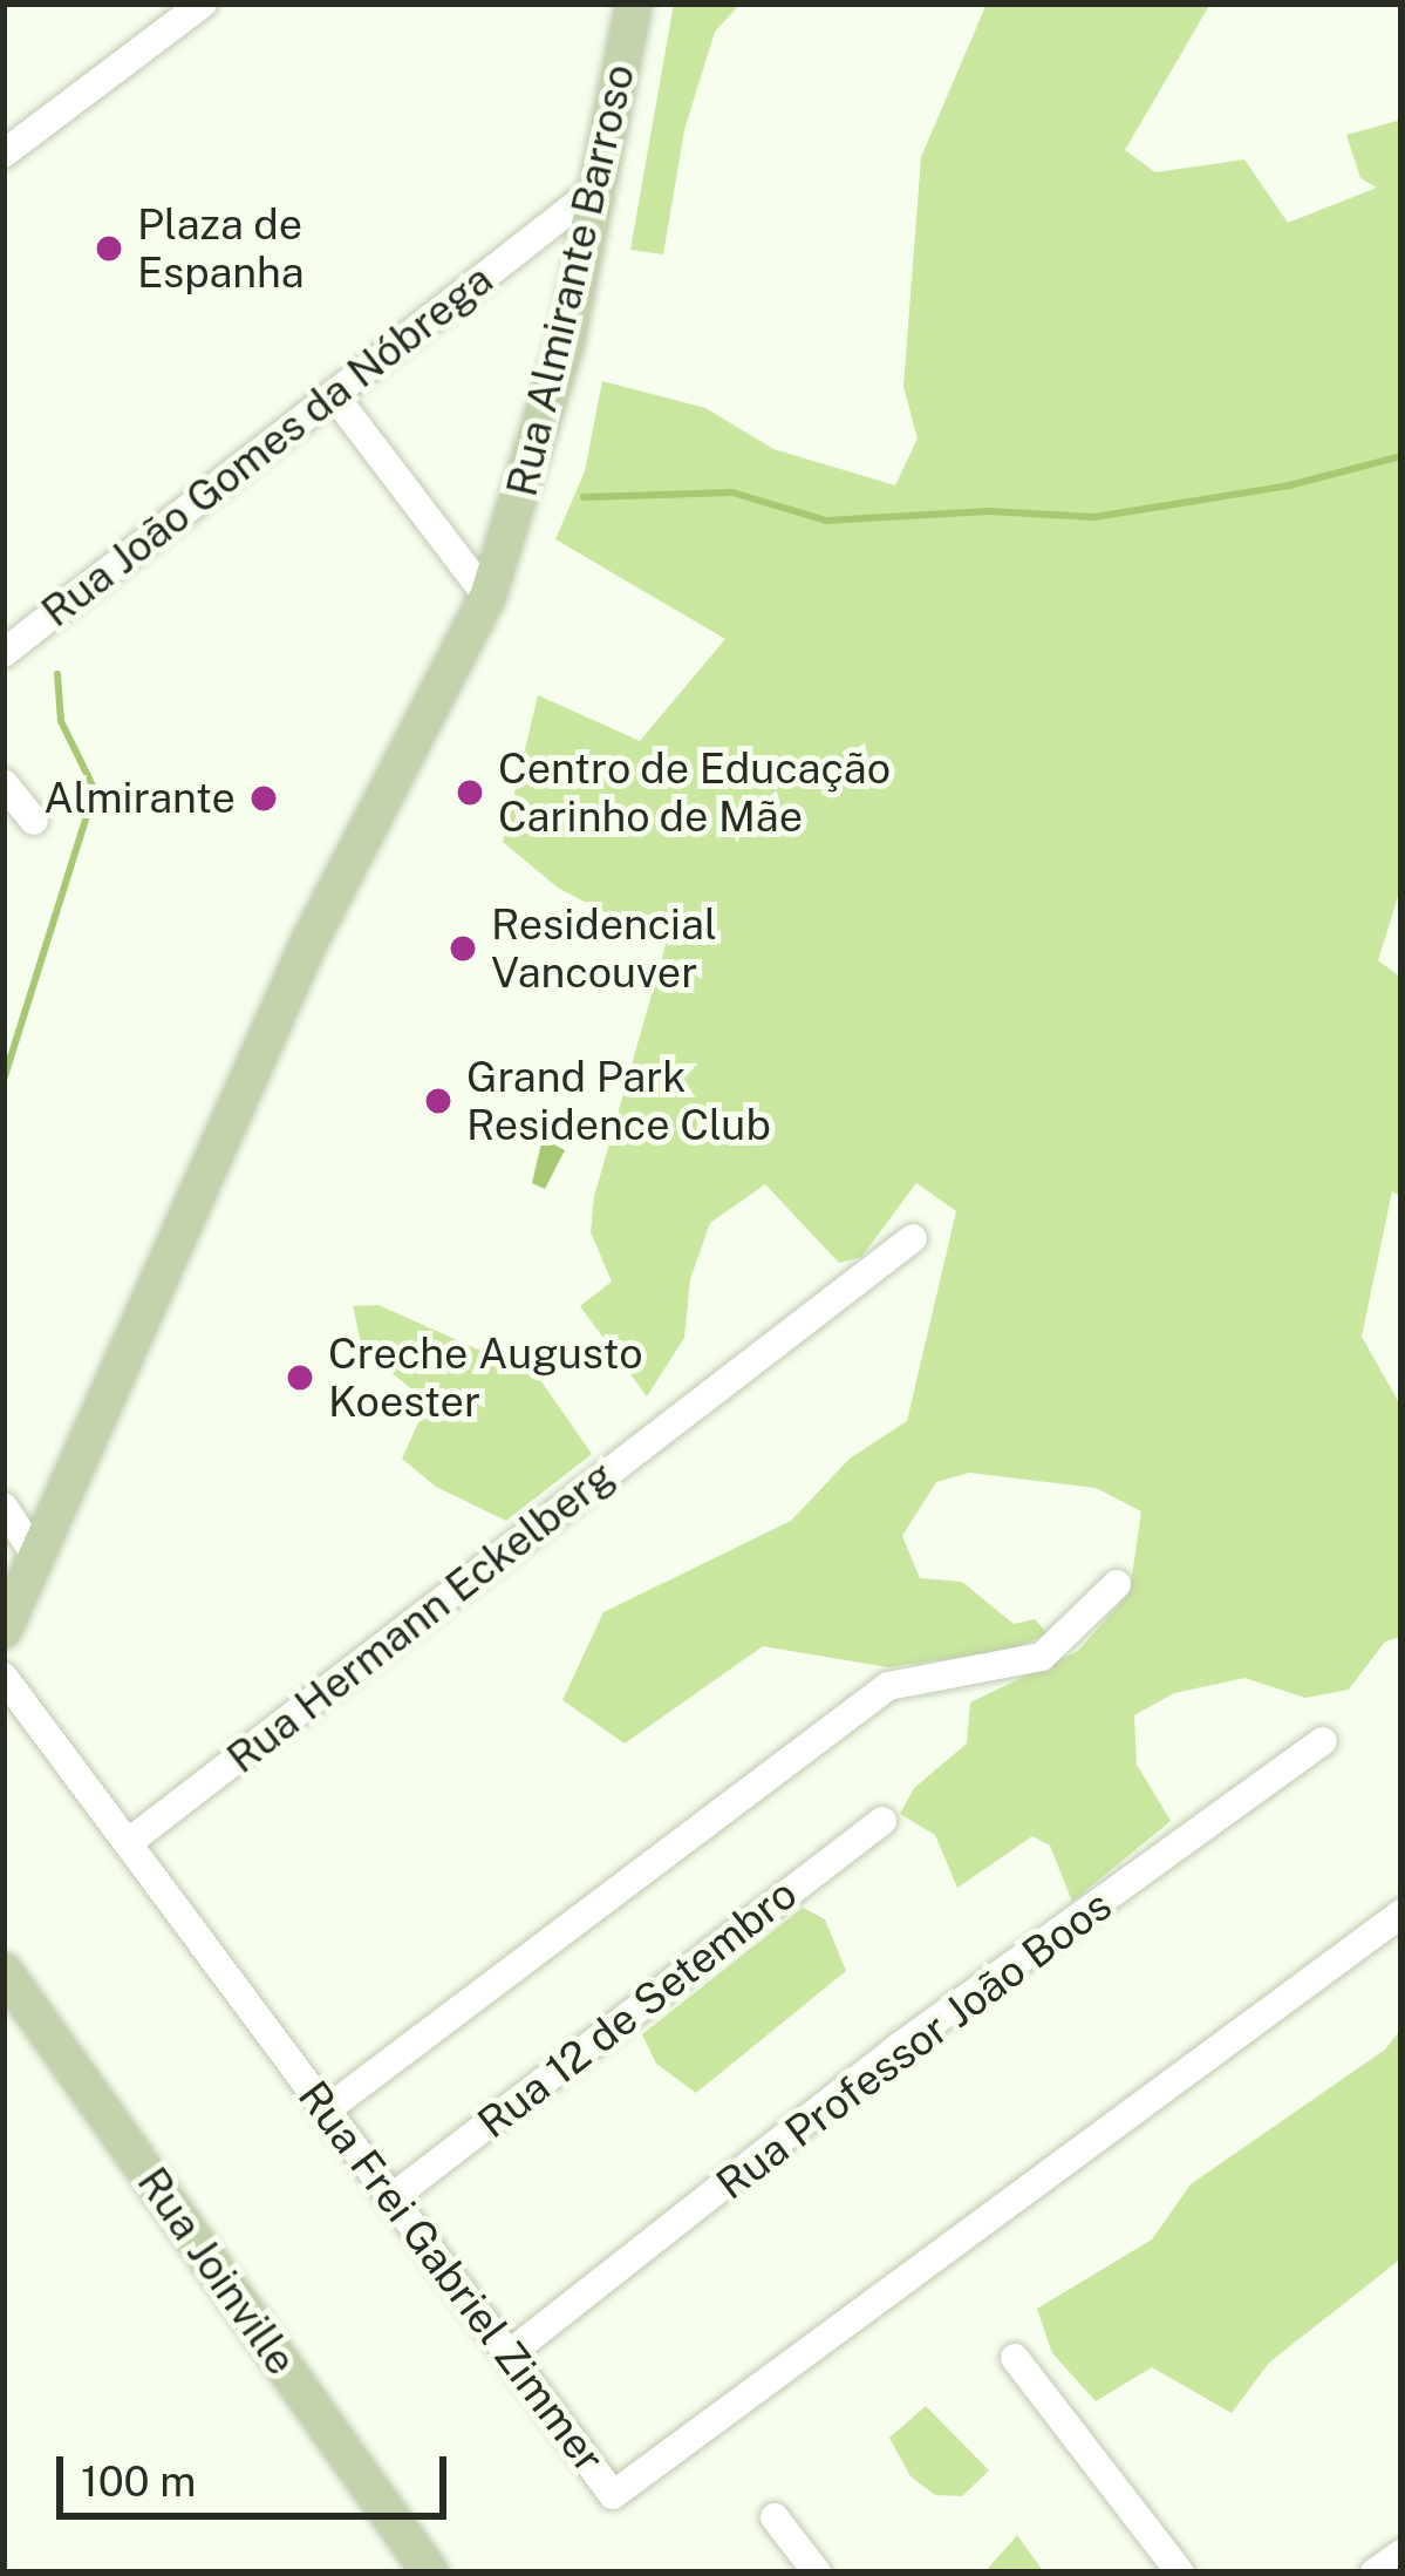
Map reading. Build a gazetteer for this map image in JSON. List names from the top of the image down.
{
  "streets": {
    "main road": ["Rua Almirante Barroso", "Rua Joinville"],
    "street": [
      "Rua João Gomes da Nóbrega",
      "Rua Hermann Eckelberg",
      "Rua 12 de Setembro",
      "Rua Professor João Boos",
      "Rua Frei Gabriel Zimmer"
    ]
  },
  "crossings": [
    ["Rua Almirante Barroso", "Rua João Gomes da Nóbrega"],
    ["Rua Hermann Eckelberg", "Rua Frei Gabriel Zimmer"],
    ["Rua 12 de Setembro", "Rua Frei Gabriel Zimmer"],
    ["Rua Professor João Boos", "Rua Frei Gabriel Zimmer"]
  ],
  "places": [
    "Plaza de Espanha",
    "Centro de Educação Carinho de Mãe",
    "Almirante",
    "Residencial Vancouver",
    "Grand Park Residence Club",
    "Creche Augusto Koester"
  ],
  "scale_bar": "100 m"
}
